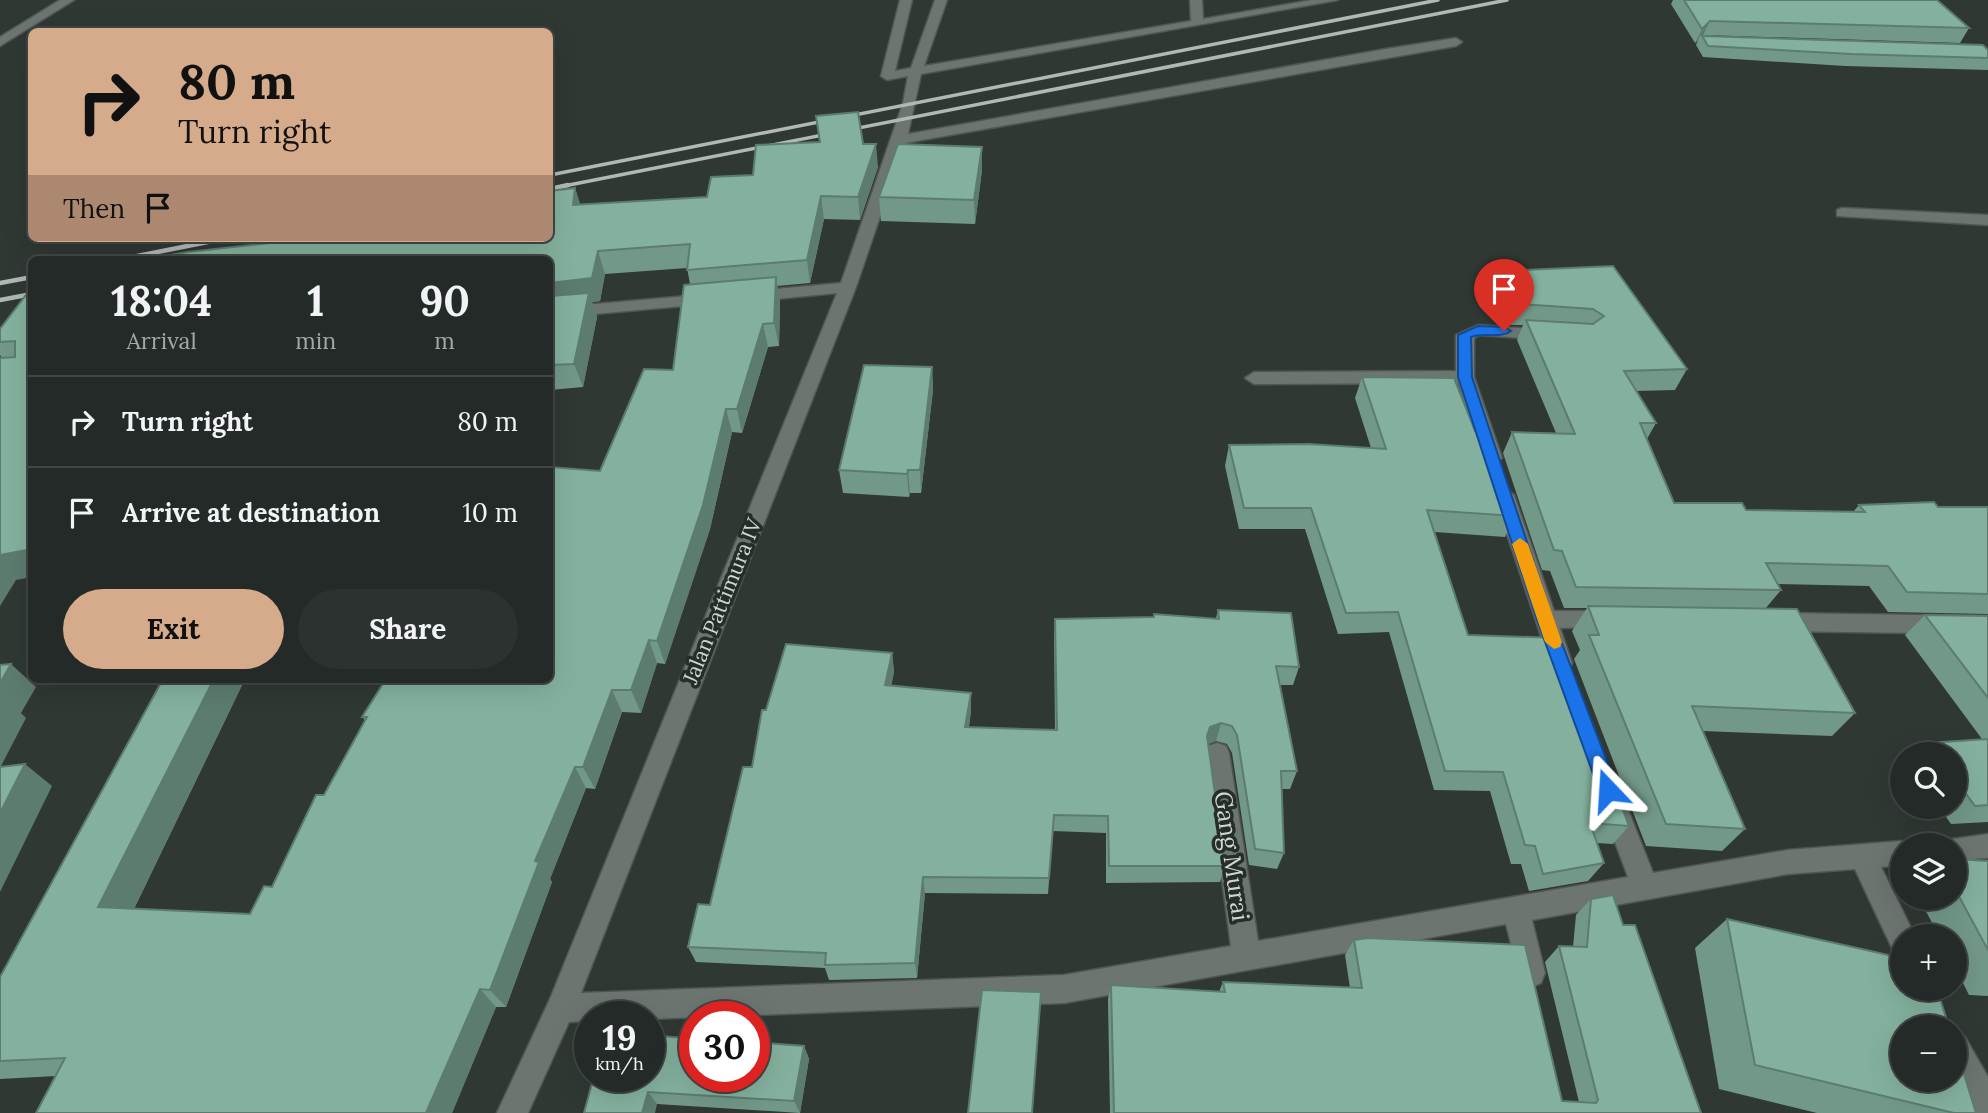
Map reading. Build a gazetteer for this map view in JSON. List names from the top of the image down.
{
  "streets": {
    "street": ["Jalan Pattimura IV", "Gang Murai"]
  },
  "page": {
    "turn": ["80 m", "Turn right"],
    "then": "Then",
    "eta": [
      "18:04",
      "Arrival",
      "1",
      "min",
      "90",
      "m"
    ],
    "list": [
      {
        "name": "Turn right",
        "value": "80 m"
      },
      {
        "name": "Arrive at destination",
        "value": "10 m"
      }
    ],
    "buttons": ["Exit", "Share"],
    "map_buttons": ["+", "−"],
    "speed": "19 km/h",
    "limit": "30"
  }
}
